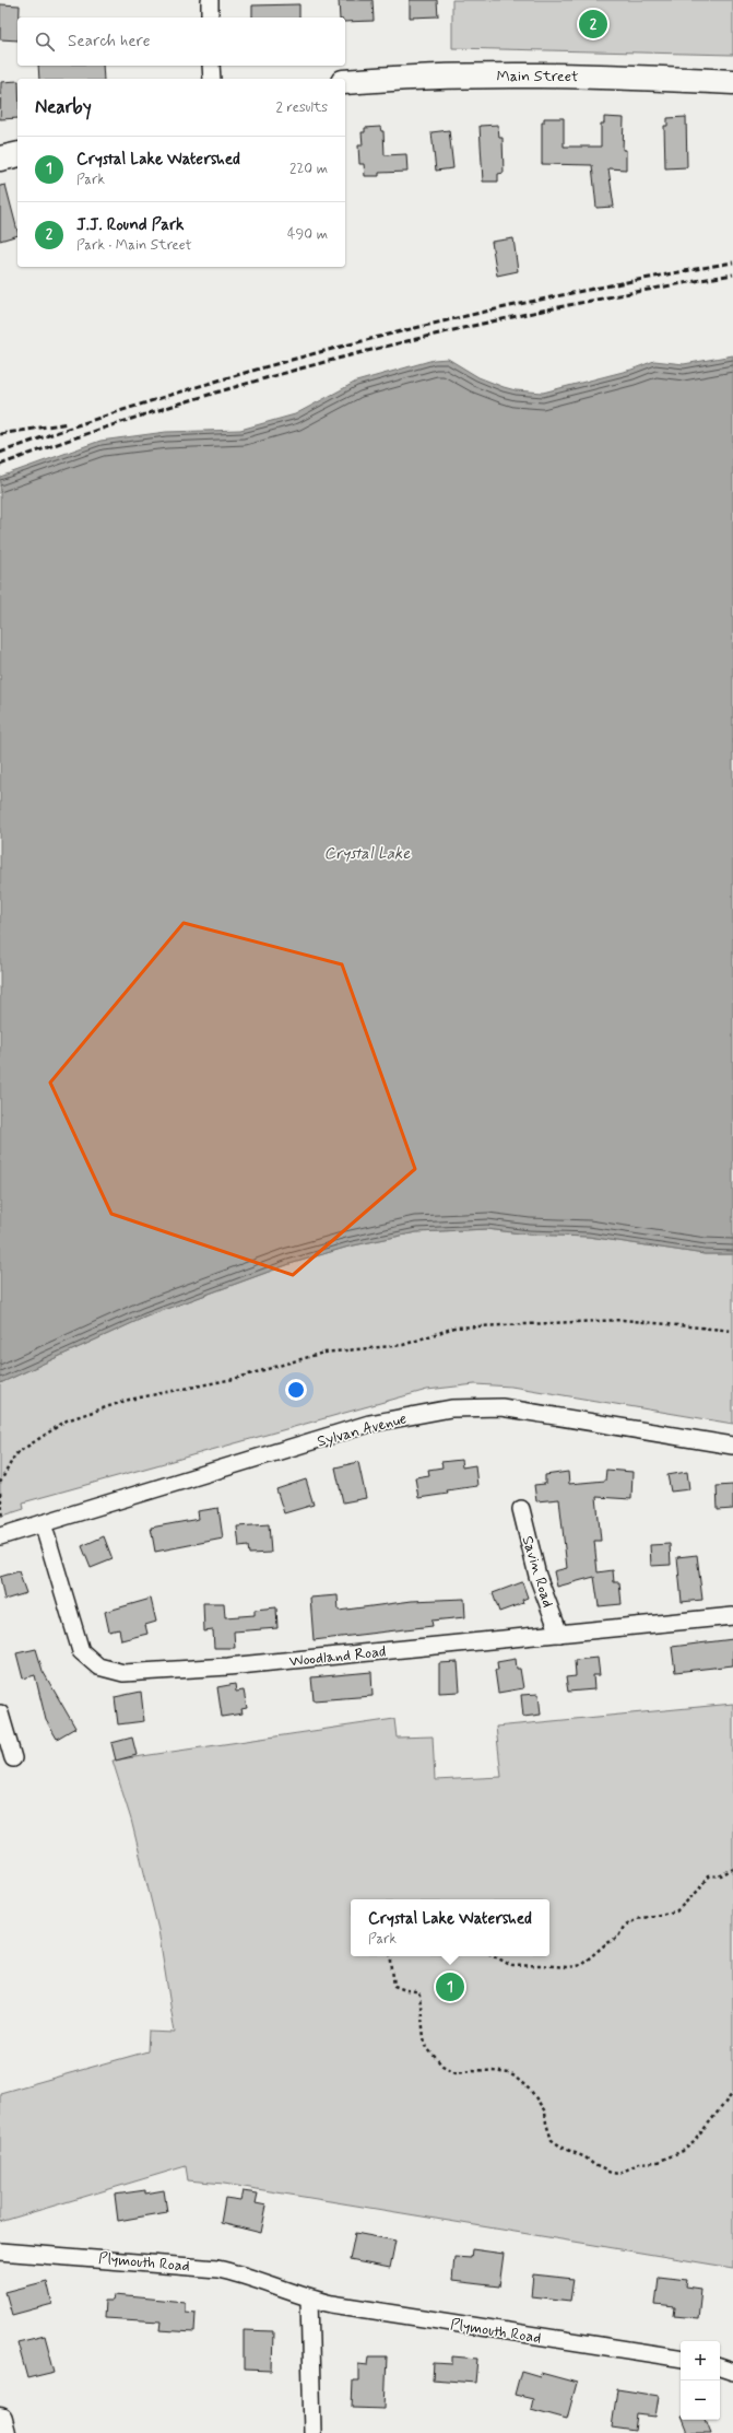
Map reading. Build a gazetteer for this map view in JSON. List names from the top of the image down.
{
  "streets": {
    "main road": ["Main Street"],
    "street": [
      "Sylvan Avenue",
      "Savin Road",
      "Woodland Road",
      "Plymouth Road"
    ]
  },
  "crossings": [
    ["Sylvan Avenue", "Woodland Road"],
    ["Savin Road", "Woodland Road"]
  ],
  "water": ["Crystal Lake"],
  "page": {
    "pins": ["2", "1"],
    "search": "Search here",
    "heading": ["Nearby", "2 results"],
    "list": [
      {
        "mark": "1",
        "name": "Crystal Lake Watershed",
        "note": "Park",
        "value": "220 m"
      },
      {
        "mark": "2",
        "name": "J.J. Round Park",
        "note": "Park · Main Street",
        "value": "490 m"
      }
    ],
    "popup": ["Crystal Lake Watershed", "Park"],
    "map_buttons": ["+", "−"]
  }
}
